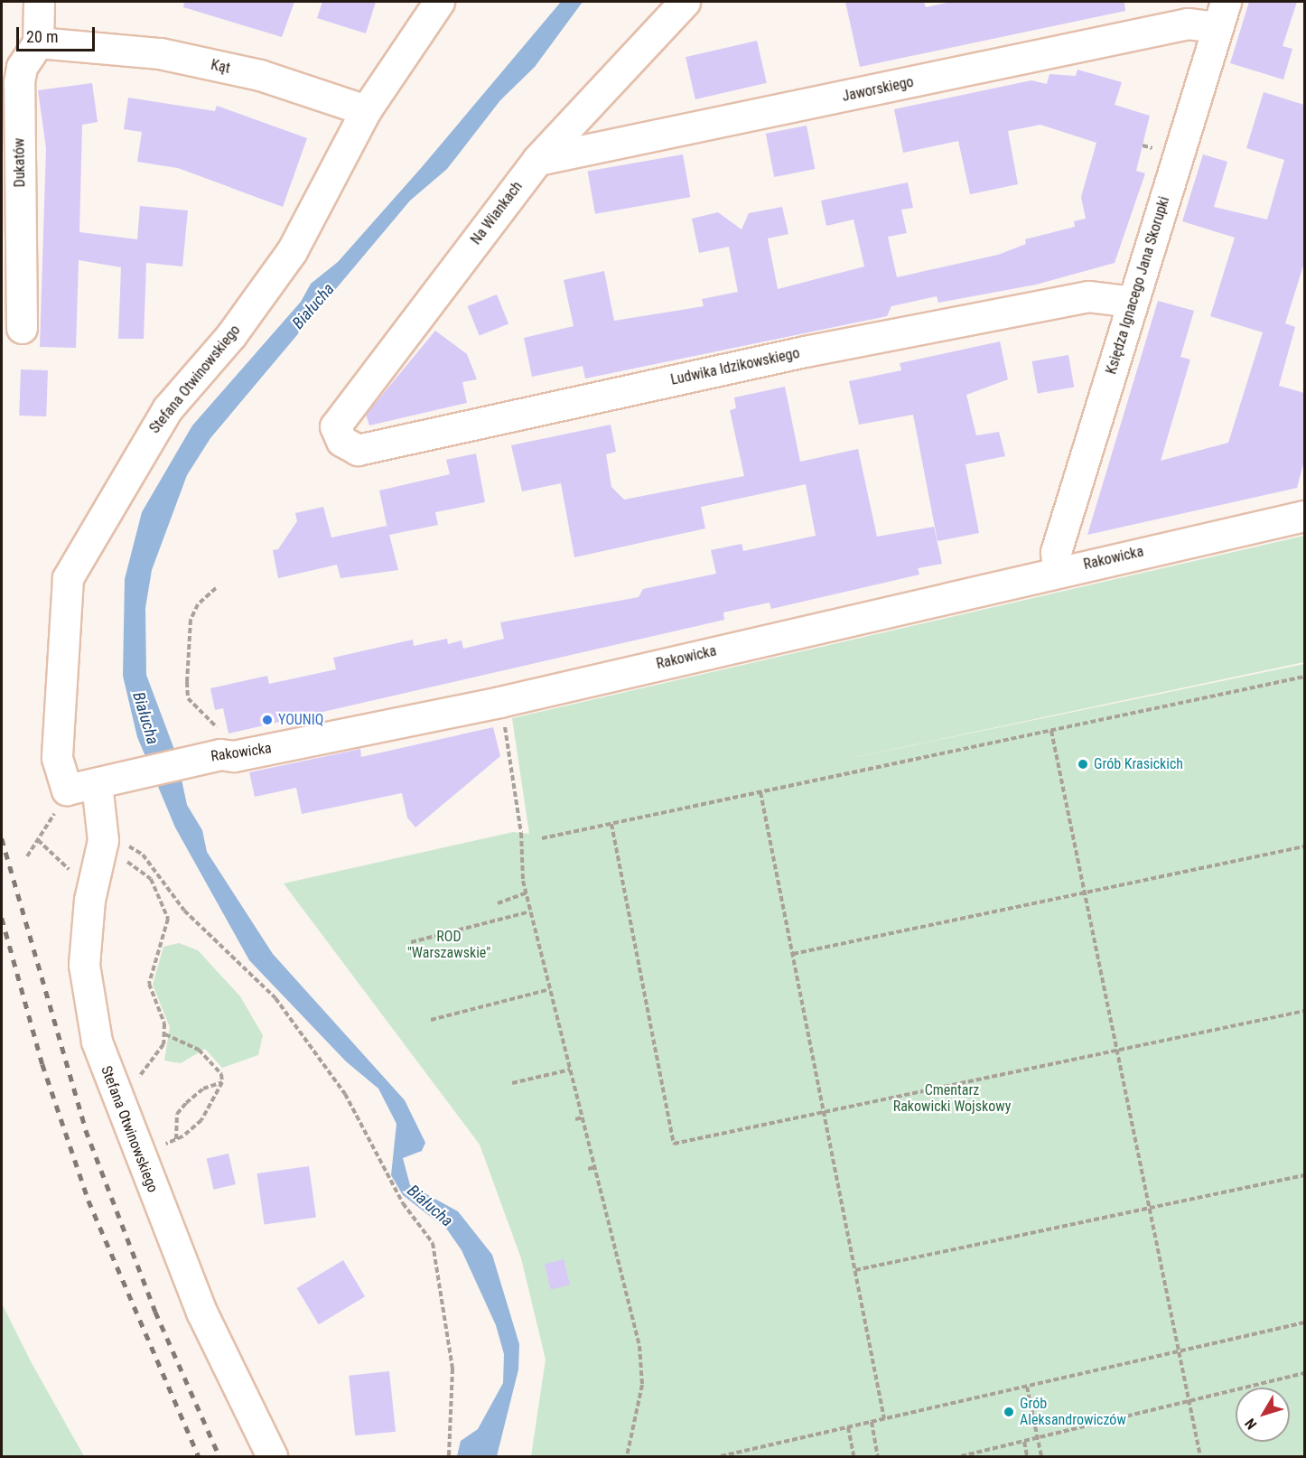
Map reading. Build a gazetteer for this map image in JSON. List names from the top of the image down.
{
  "streets": {
    "street": [
      "Kąt",
      "Jaworskiego",
      "Dukatów",
      "Na Wiankach",
      "Księdza Ignacego Jana Skorupki",
      "Ludwika Idzikowskiego",
      "Stefana Otwinowskiego",
      "Rakowicka"
    ]
  },
  "crossings": [
    ["Kąt", "Dukatów"],
    ["Kąt", "Stefana Otwinowskiego"],
    ["Jaworskiego", "Na Wiankach"],
    ["Jaworskiego", "Księdza Ignacego Jana Skorupki"],
    ["Na Wiankach", "Ludwika Idzikowskiego"],
    ["Księdza Ignacego Jana Skorupki", "Ludwika Idzikowskiego"],
    ["Księdza Ignacego Jana Skorupki", "Rakowicka"],
    ["Stefana Otwinowskiego", "Rakowicka"]
  ],
  "water": ["Białucha"],
  "parks": ["ROD \"Warszawskie\"", "Cmentarz Rakowicki Wojskowy"],
  "places": ["YOUNIQ", "Grób Krasickich", "Grób Aleksandrowiczów"],
  "scale_bar": "20 m",
  "north": "bottom left"
}
